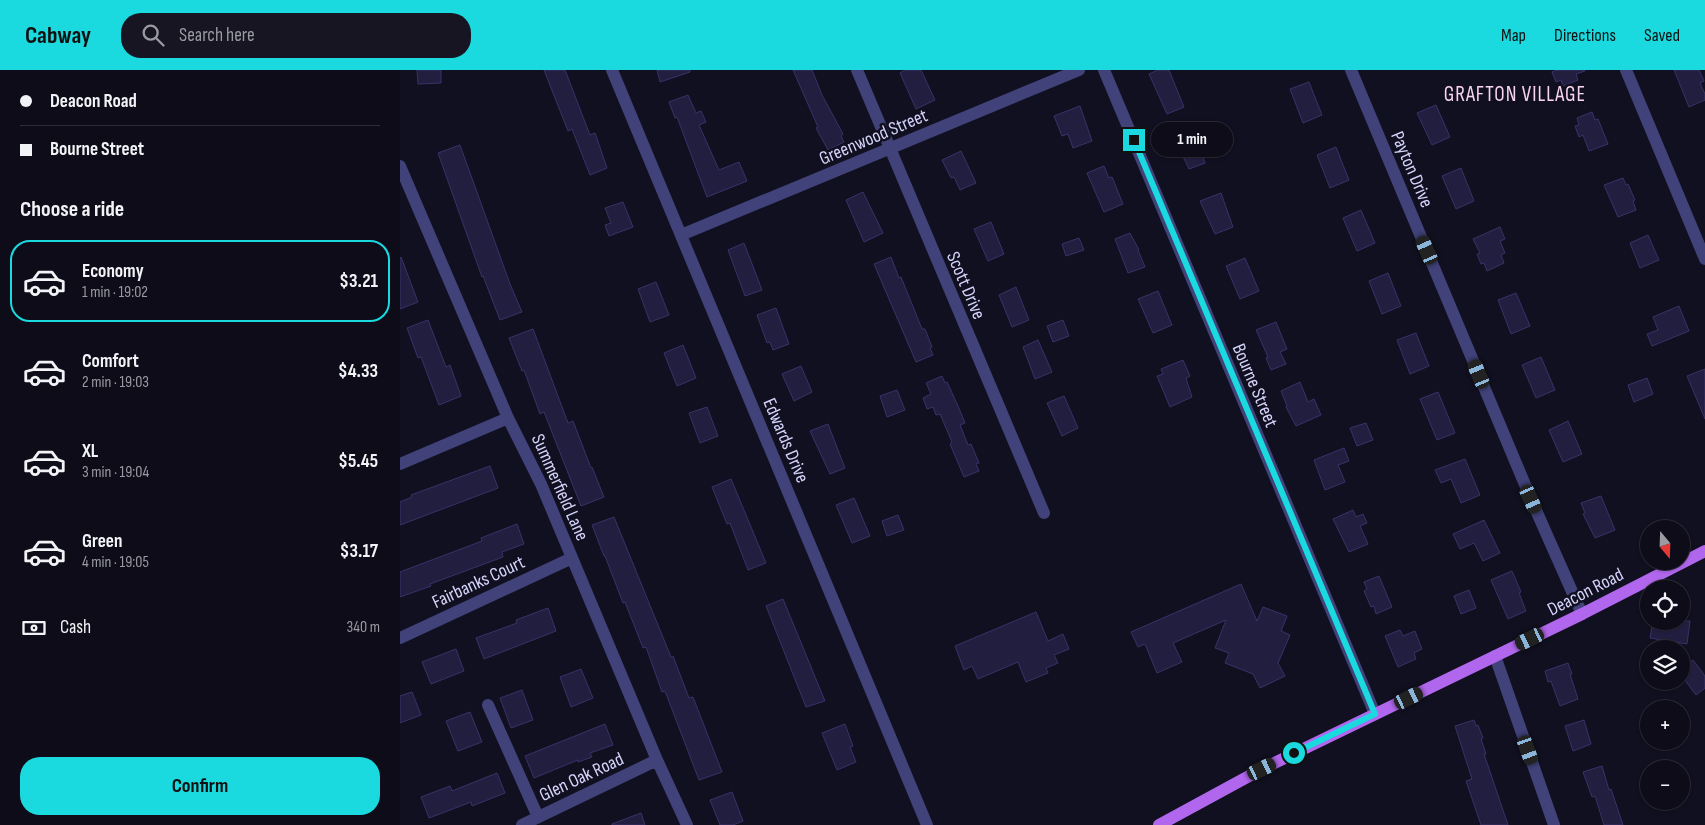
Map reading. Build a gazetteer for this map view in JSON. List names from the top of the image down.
{
  "streets": {
    "main road": ["Deacon Road"],
    "street": [
      "Greenwood Street",
      "Payton Drive",
      "Scott Drive",
      "Bourne Street",
      "Edwards Drive",
      "Summerfield Lane",
      "Fairbanks Court",
      "Glen Oak Road"
    ]
  },
  "crossings": [
    ["Greenwood Street", "Scott Drive"],
    ["Greenwood Street", "Edwards Drive"],
    ["Payton Drive", "Deacon Road"],
    ["Bourne Street", "Deacon Road"],
    ["Summerfield Lane", "Fairbanks Court"],
    ["Summerfield Lane", "Glen Oak Road"]
  ],
  "districts": ["GRAFTON VILLAGE"],
  "north": "bottom",
  "page": {
    "header": "Cabway",
    "search": "Search here",
    "nav": ["Map", "Directions", "Saved"],
    "banner": ["Deacon Road", "Bourne Street"],
    "bubble": "1 min",
    "heading": "Choose a ride",
    "list": [
      {
        "name": "Economy",
        "note": "1 min · 19:02",
        "value": "$3.21"
      },
      {
        "name": "Comfort",
        "note": "2 min · 19:03",
        "value": "$4.33"
      },
      {
        "name": "XL",
        "note": "3 min · 19:04",
        "value": "$5.45"
      },
      {
        "name": "Green",
        "note": "4 min · 19:05",
        "value": "$3.17"
      }
    ],
    "map_buttons": ["+", "−"],
    "pay": ["Cash", "340 m"],
    "buttons": "Confirm"
  }
}
